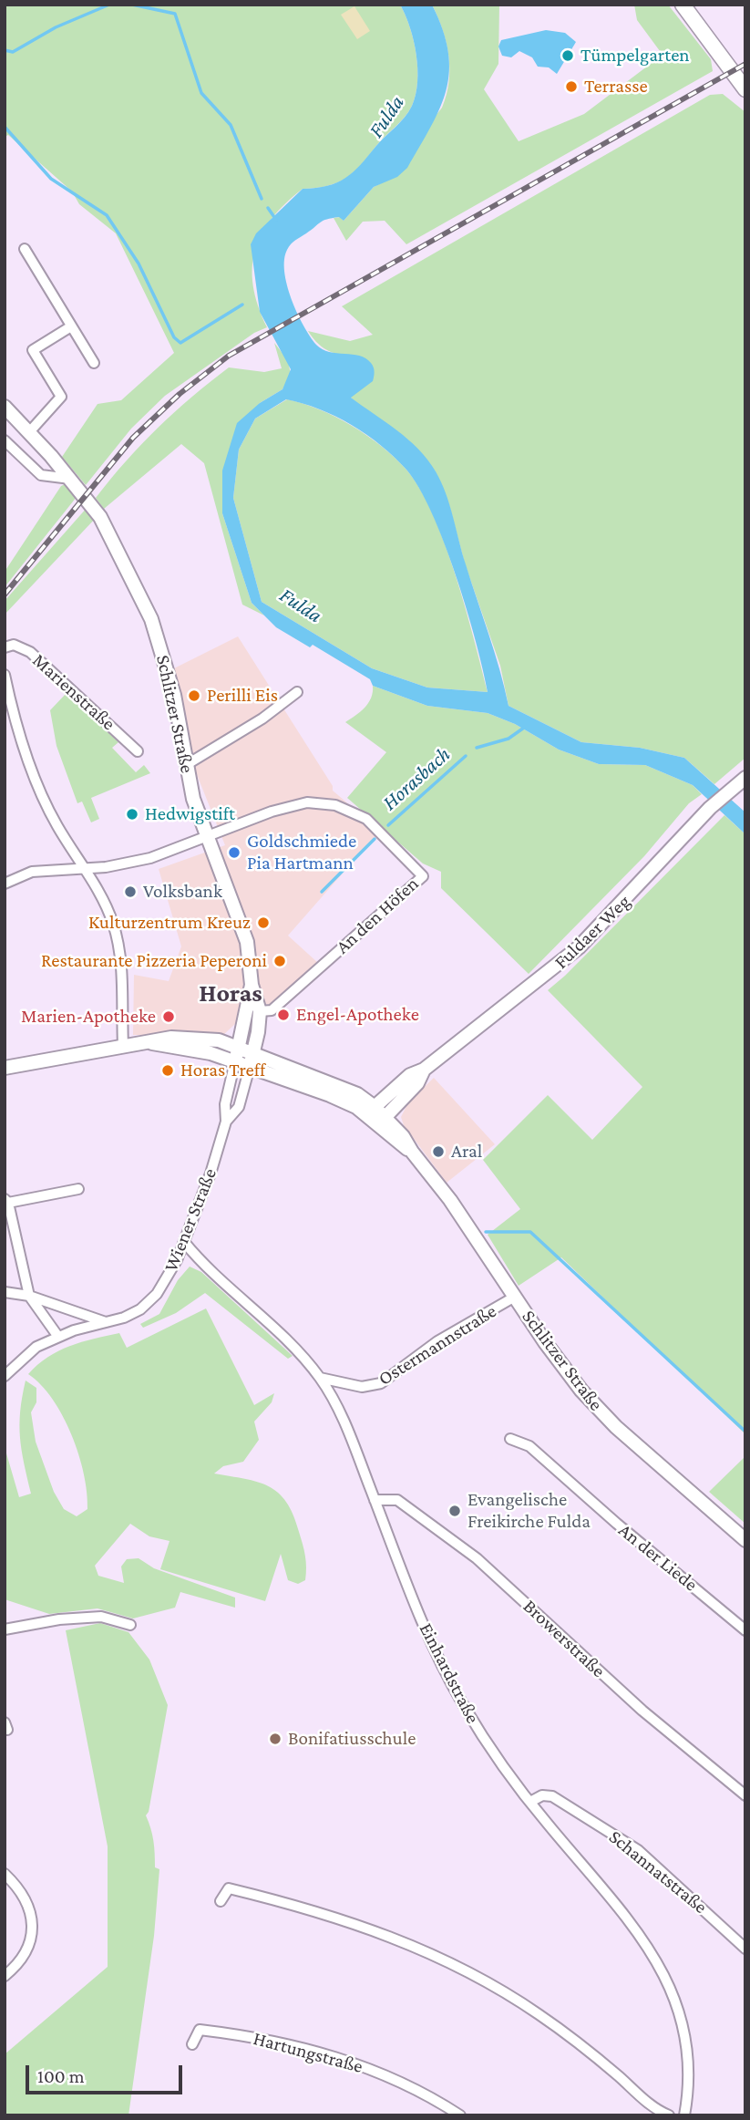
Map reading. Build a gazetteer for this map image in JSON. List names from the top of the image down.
{
  "streets": {
    "main road": ["Schlitzer Straße", "Fuldaer Weg"],
    "street": [
      "Marienstraße",
      "An den Höfen",
      "Wiener Straße",
      "Ostermannstraße",
      "An der Liede",
      "Browerstraße",
      "Einhardstraße",
      "Schannatstraße",
      "Hartungstraße"
    ]
  },
  "crossings": [
    ["Schlitzer Straße", "An den Höfen"],
    ["Schlitzer Straße", "Fuldaer Weg"],
    ["Schlitzer Straße", "Wiener Straße"],
    ["Schlitzer Straße", "Ostermannstraße"],
    ["Wiener Straße", "Einhardstraße"],
    ["Ostermannstraße", "Einhardstraße"],
    ["Browerstraße", "Einhardstraße"],
    ["Einhardstraße", "Schannatstraße"]
  ],
  "districts": ["Horas"],
  "water": ["Fulda", "Horasbach"],
  "places": [
    "Tümpelgarten",
    "Terrasse",
    "Perilli Eis",
    "Hedwigstift",
    "Goldschmiede Pia Hartmann",
    "Volksbank",
    "Kulturzentrum Kreuz",
    "Restaurante Pizzeria Peperoni",
    "Engel-Apotheke",
    "Marien-Apotheke",
    "Horas Treff",
    "Aral",
    "Evangelische Freikirche Fulda",
    "Bonifatiusschule"
  ],
  "scale_bar": "100 m"
}
